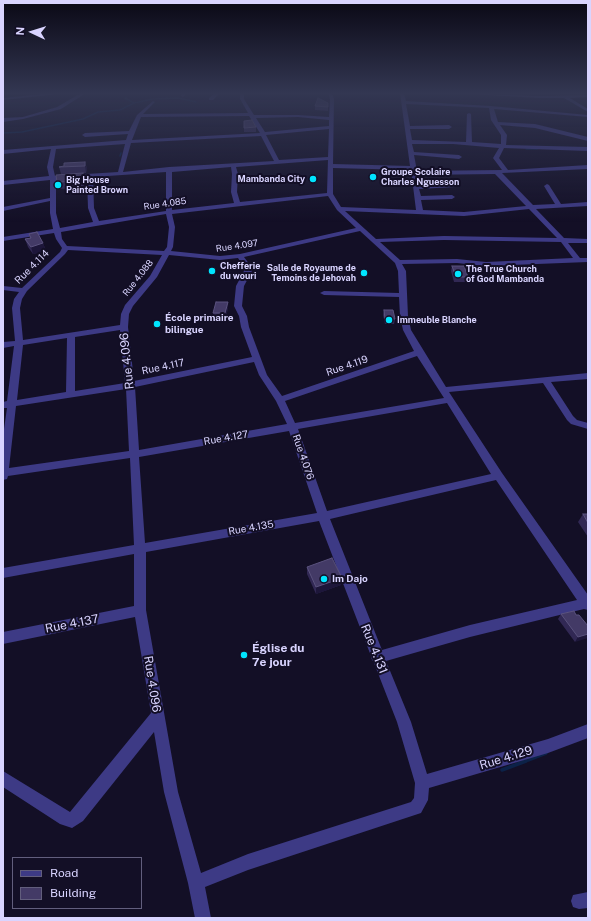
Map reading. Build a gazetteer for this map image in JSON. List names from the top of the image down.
{
  "streets": {
    "street": [
      "Rue 4.085",
      "Rue 4.097",
      "Rue 4.114",
      "Rue 4.088",
      "Rue 4.096",
      "Rue 4.119",
      "Rue 4.117",
      "Rue 4.127",
      "Rue 4.076",
      "Rue 4.135",
      "Rue 4.137",
      "Rue 4.131",
      "Rue 4.129"
    ]
  },
  "crossings": [
    ["Rue 4.085", "Rue 4.088"],
    ["Rue 4.097", "Rue 4.114"],
    ["Rue 4.097", "Rue 4.088"],
    ["Rue 4.114", "Rue 4.096"],
    ["Rue 4.114", "Rue 4.117"],
    ["Rue 4.114", "Rue 4.127"],
    ["Rue 4.088", "Rue 4.096"],
    ["Rue 4.096", "Rue 4.117"],
    ["Rue 4.096", "Rue 4.127"],
    ["Rue 4.096", "Rue 4.135"],
    ["Rue 4.096", "Rue 4.137"],
    ["Rue 4.119", "Rue 4.076"],
    ["Rue 4.127", "Rue 4.076"],
    ["Rue 4.076", "Rue 4.135"],
    ["Rue 4.076", "Rue 4.131"],
    ["Rue 4.135", "Rue 4.131"],
    ["Rue 4.131", "Rue 4.129"]
  ],
  "places": [
    "Groupe Scolaire Charles Nguesson",
    "Mambanda City",
    "Big House Painted Brown",
    "Chefferie du wouri",
    "Salle de Royaume de Temoins de Jehovah",
    "The True Church of God Mambanda",
    "Immeuble Blanche",
    "École primaire bilingue",
    "Im Dajo",
    "Église du 7e jour"
  ],
  "legend": ["Road", "Building"],
  "north": "left"
}
